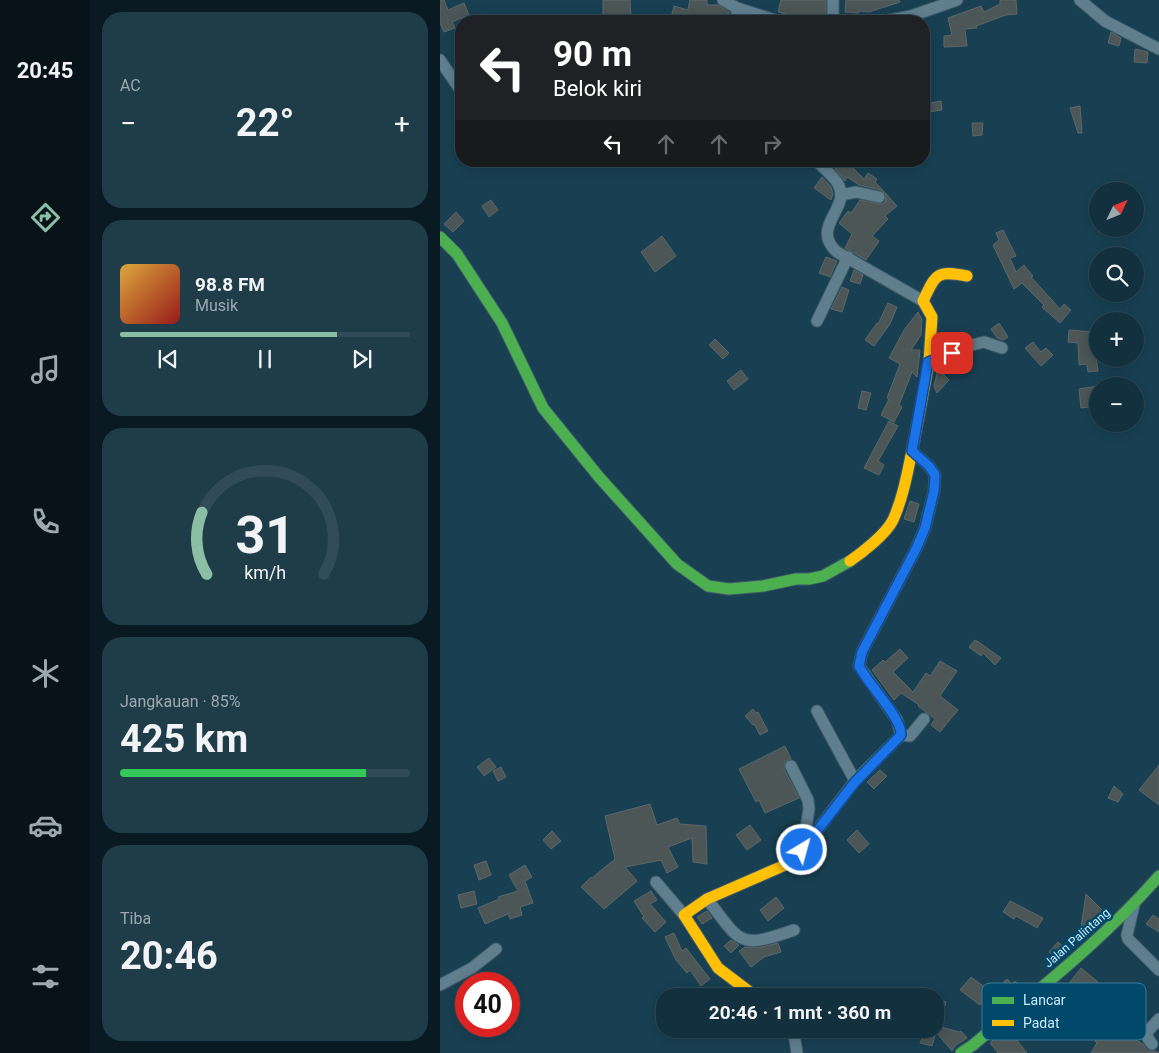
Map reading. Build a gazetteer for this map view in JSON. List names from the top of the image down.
{
  "streets": {
    "street": ["Jalan Palintang"]
  },
  "legend": ["Lancar", "Padat"],
  "north": "top right",
  "page": {
    "tabs": "20:45",
    "tile": [
      "AC",
      ["Jangkauan · 85%", "425 km"],
      ["Tiba", "20:46"]
    ],
    "turn": ["90 m", "Belok kiri"],
    "heat": ["−", "22°", "+"],
    "map_buttons": ["+", "−"],
    "song": ["98.8 FM", "Musik"],
    "limit": "40",
    "trip": "20:46 · 1 mnt · 360 m",
    "gauge": ["31", "km/h"]
  }
}
